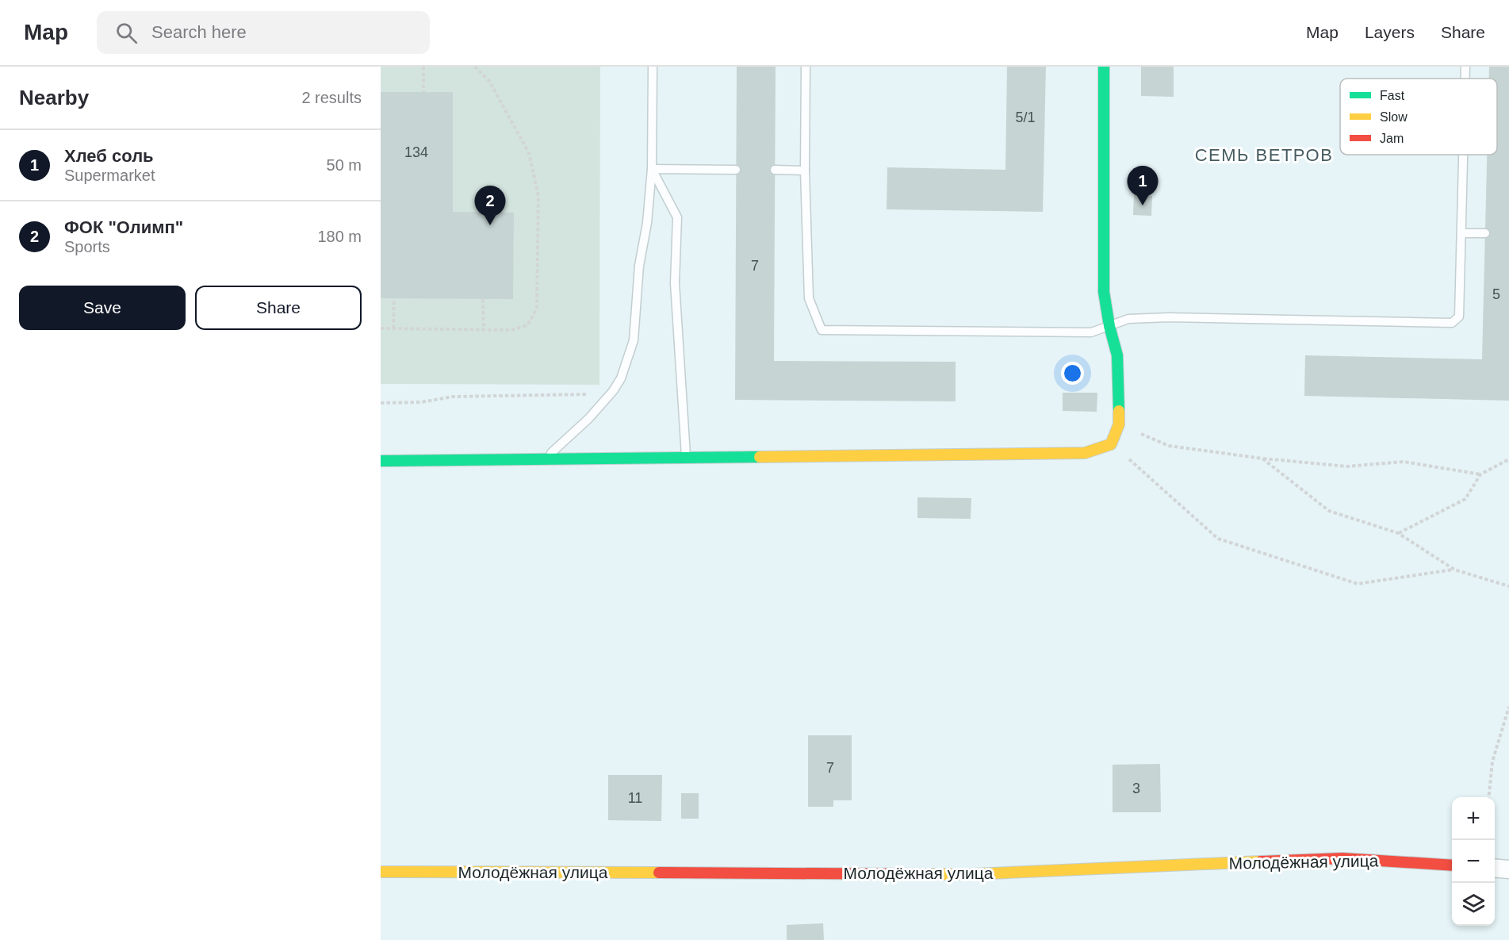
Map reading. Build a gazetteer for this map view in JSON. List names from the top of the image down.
{
  "streets": {
    "street": ["Молодёжная улица"]
  },
  "districts": ["СЕМЬ ВЕТРОВ"],
  "house_numbers": [
    "5/1",
    "134",
    "7",
    "5",
    "7",
    "3",
    "11"
  ],
  "legend": ["Fast", "Slow", "Jam"],
  "page": {
    "header": "Map",
    "search": "Search here",
    "nav": ["Map", "Layers", "Share"],
    "heading": ["Nearby", "2 results"],
    "list": [
      {
        "mark": "1",
        "name": "Хлеб соль",
        "note": "Supermarket",
        "value": "50 m"
      },
      {
        "mark": "2",
        "name": "ФОК \"Олимп\"",
        "note": "Sports",
        "value": "180 m"
      }
    ],
    "pins": ["1", "2"],
    "buttons": ["Save", "Share"],
    "map_buttons": ["+", "−"]
  }
}
